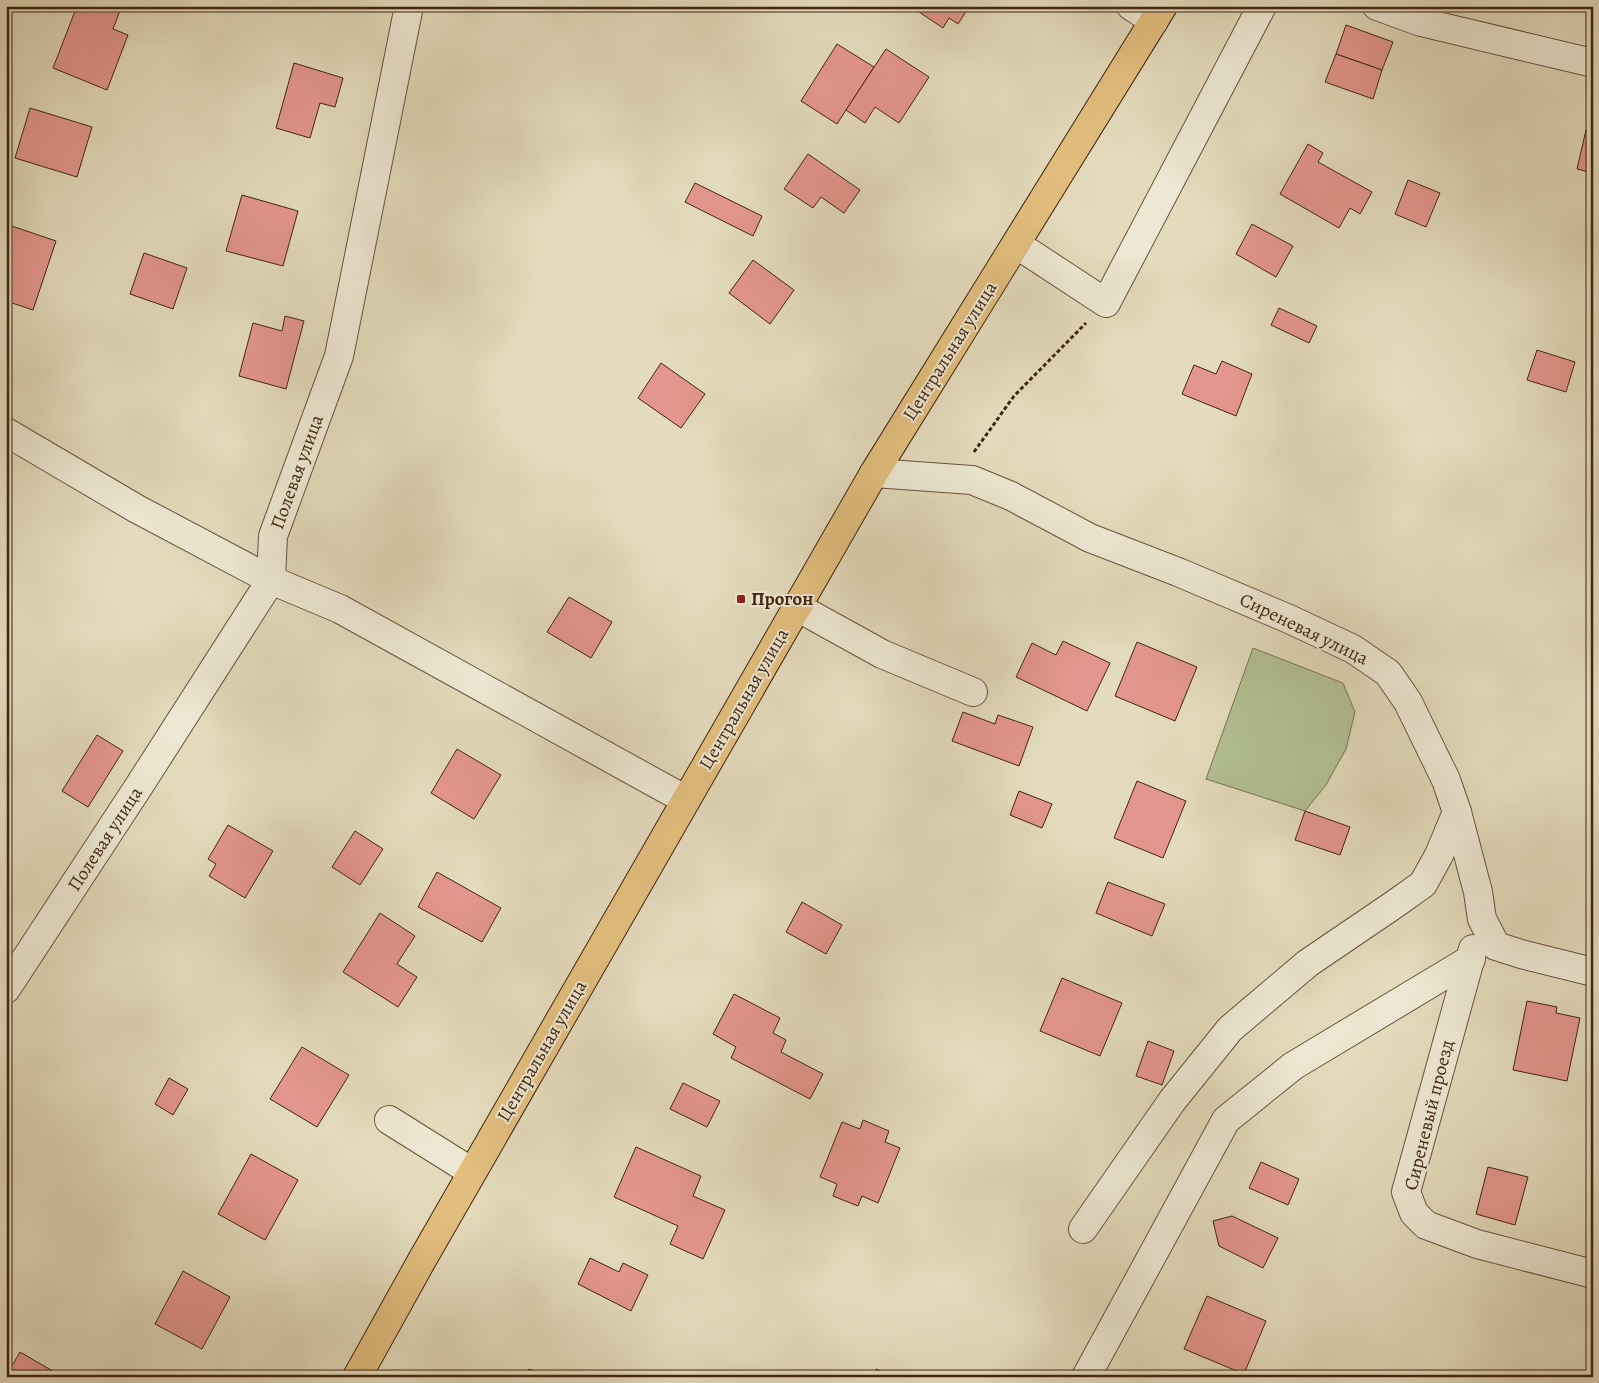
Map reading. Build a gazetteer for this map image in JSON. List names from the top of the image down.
{
  "streets": {
    "main road": ["Центральная улица"],
    "street": ["Полевая улица", "Сиреневая улица", "Сиреневый проезд"]
  },
  "crossings": [
    ["Центральная улица", "Сиреневая улица"],
    ["Сиреневая улица", "Сиреневый проезд"]
  ],
  "places": {
    "transit": ["Прогон"]
  }
}
